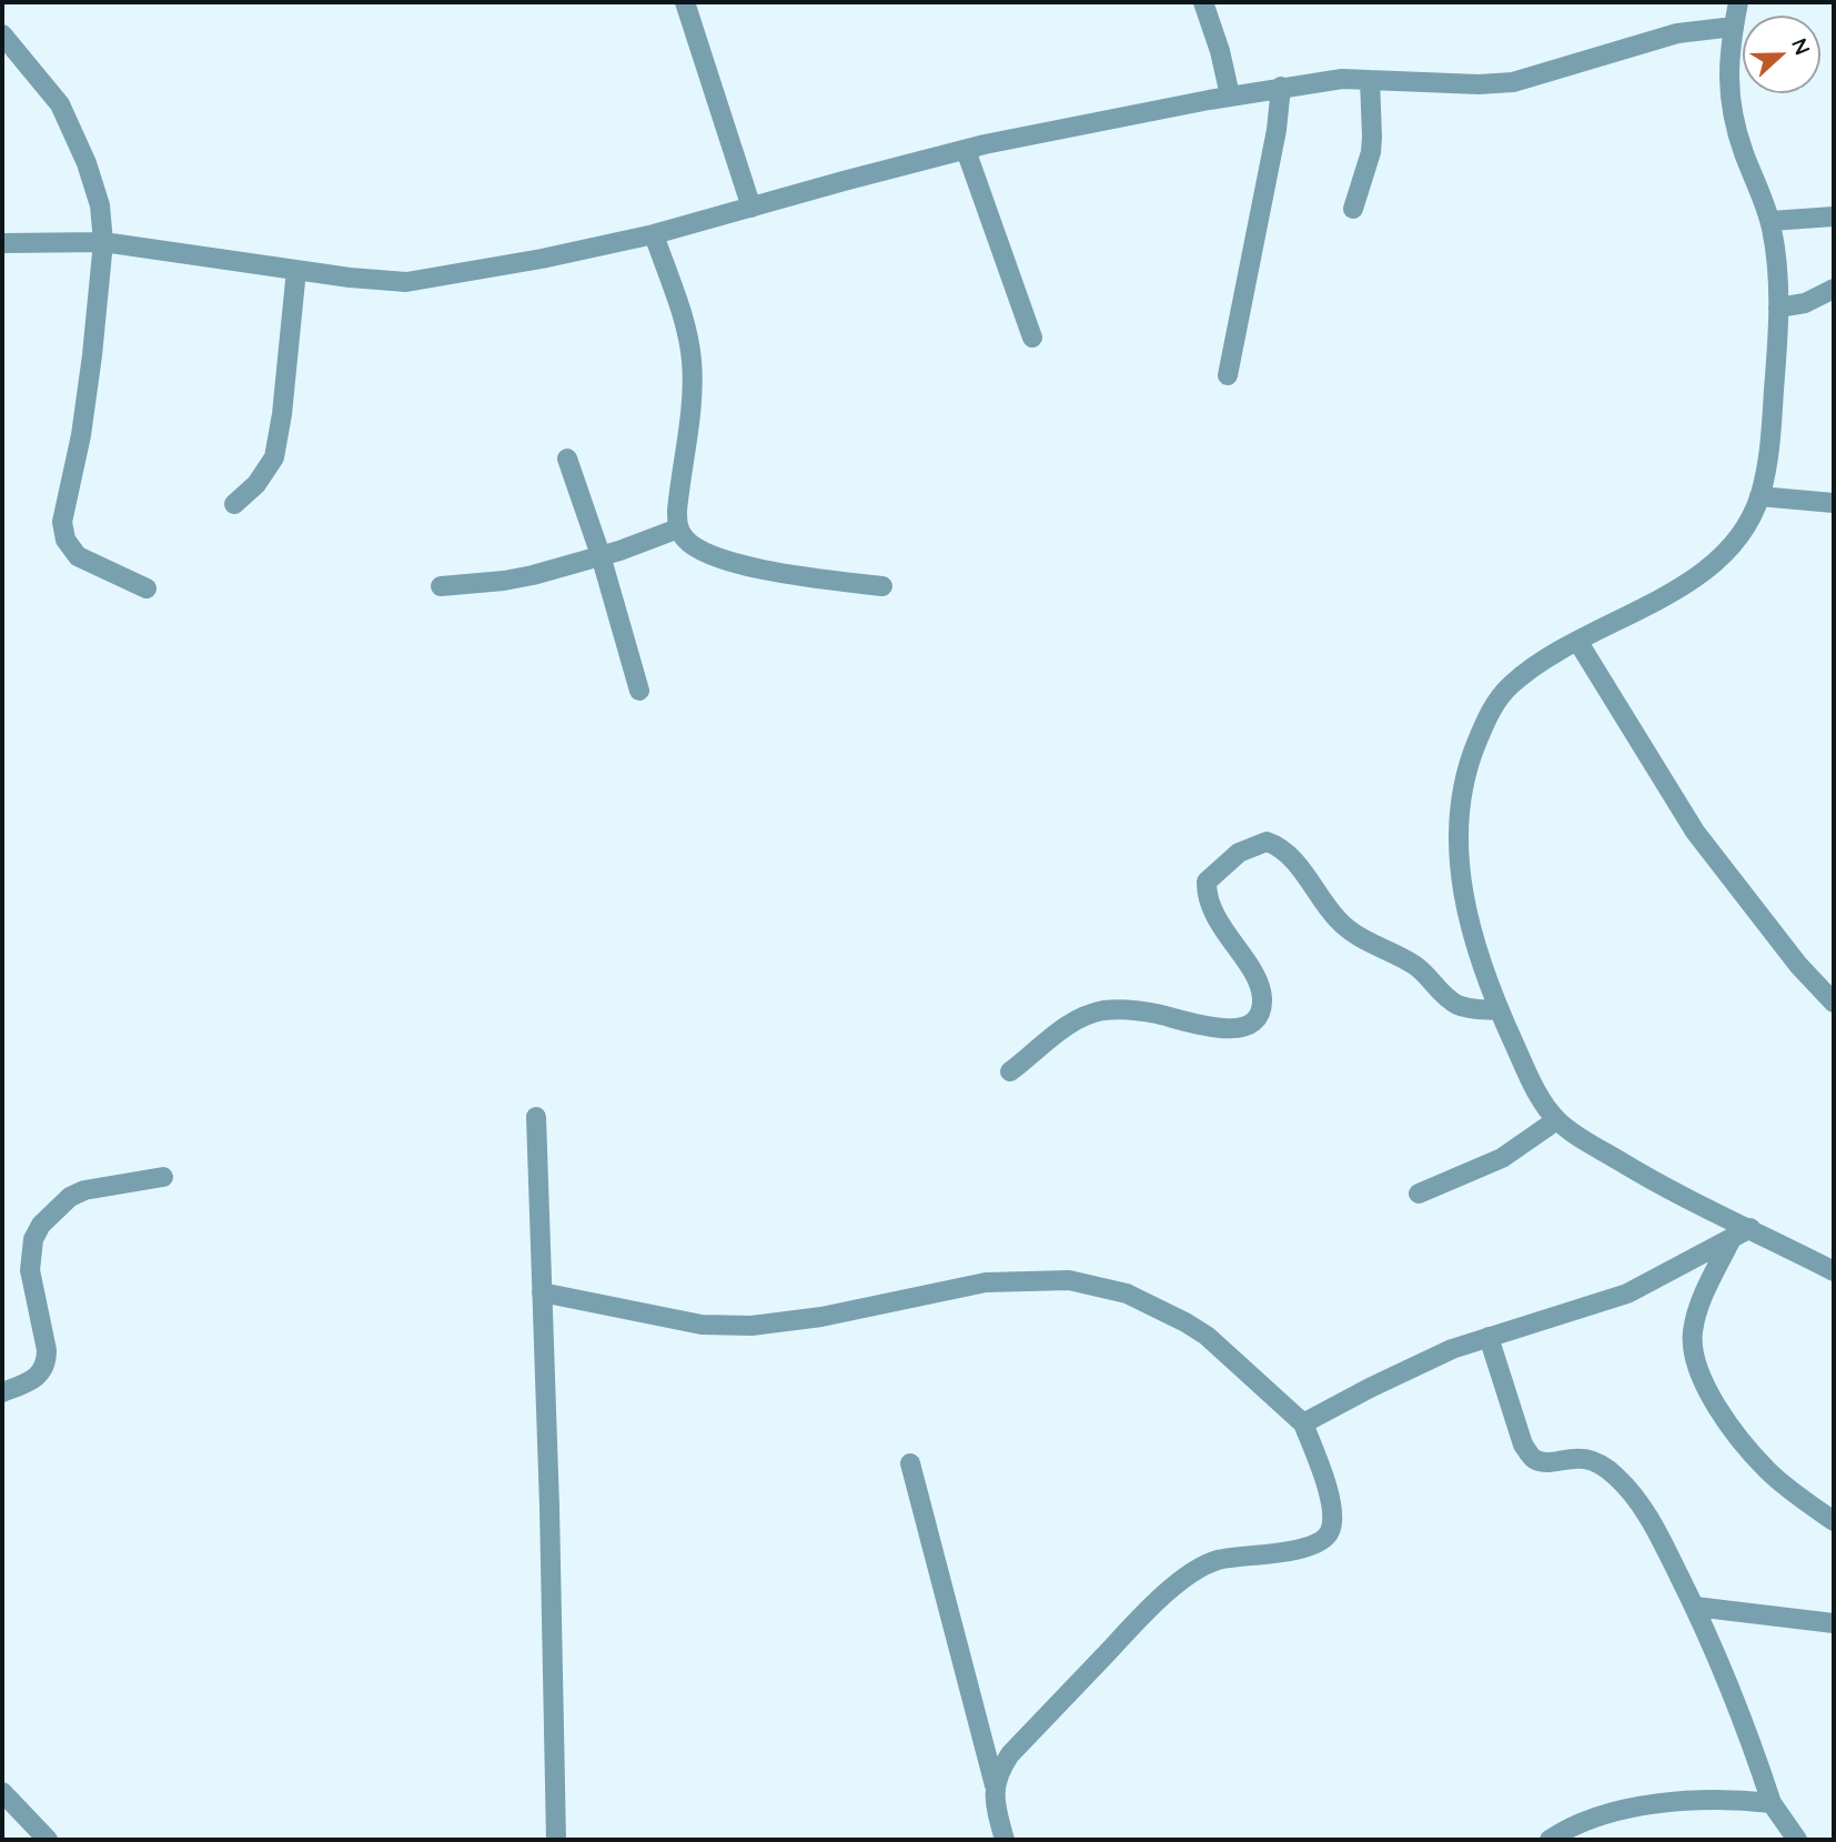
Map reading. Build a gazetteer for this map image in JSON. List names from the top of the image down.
{
  "north": "right"
}
